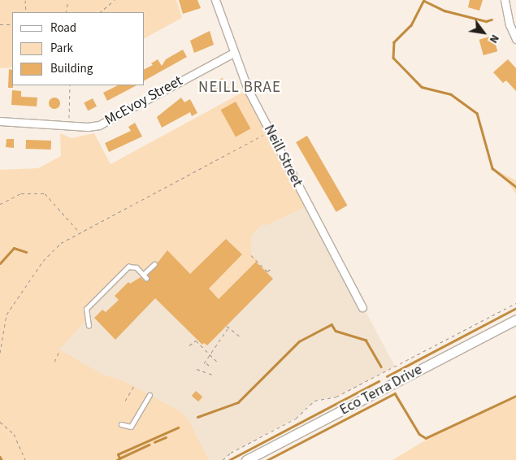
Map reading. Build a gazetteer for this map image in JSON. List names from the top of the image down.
{
  "streets": {
    "street": ["McEvoy Street", "Neill Street", "Eco Terra Drive"]
  },
  "crossings": [
    ["McEvoy Street", "Neill Street"]
  ],
  "districts": ["NEILL BRAE"],
  "legend": ["Road", "Park", "Building"],
  "north": "bottom right"
}
